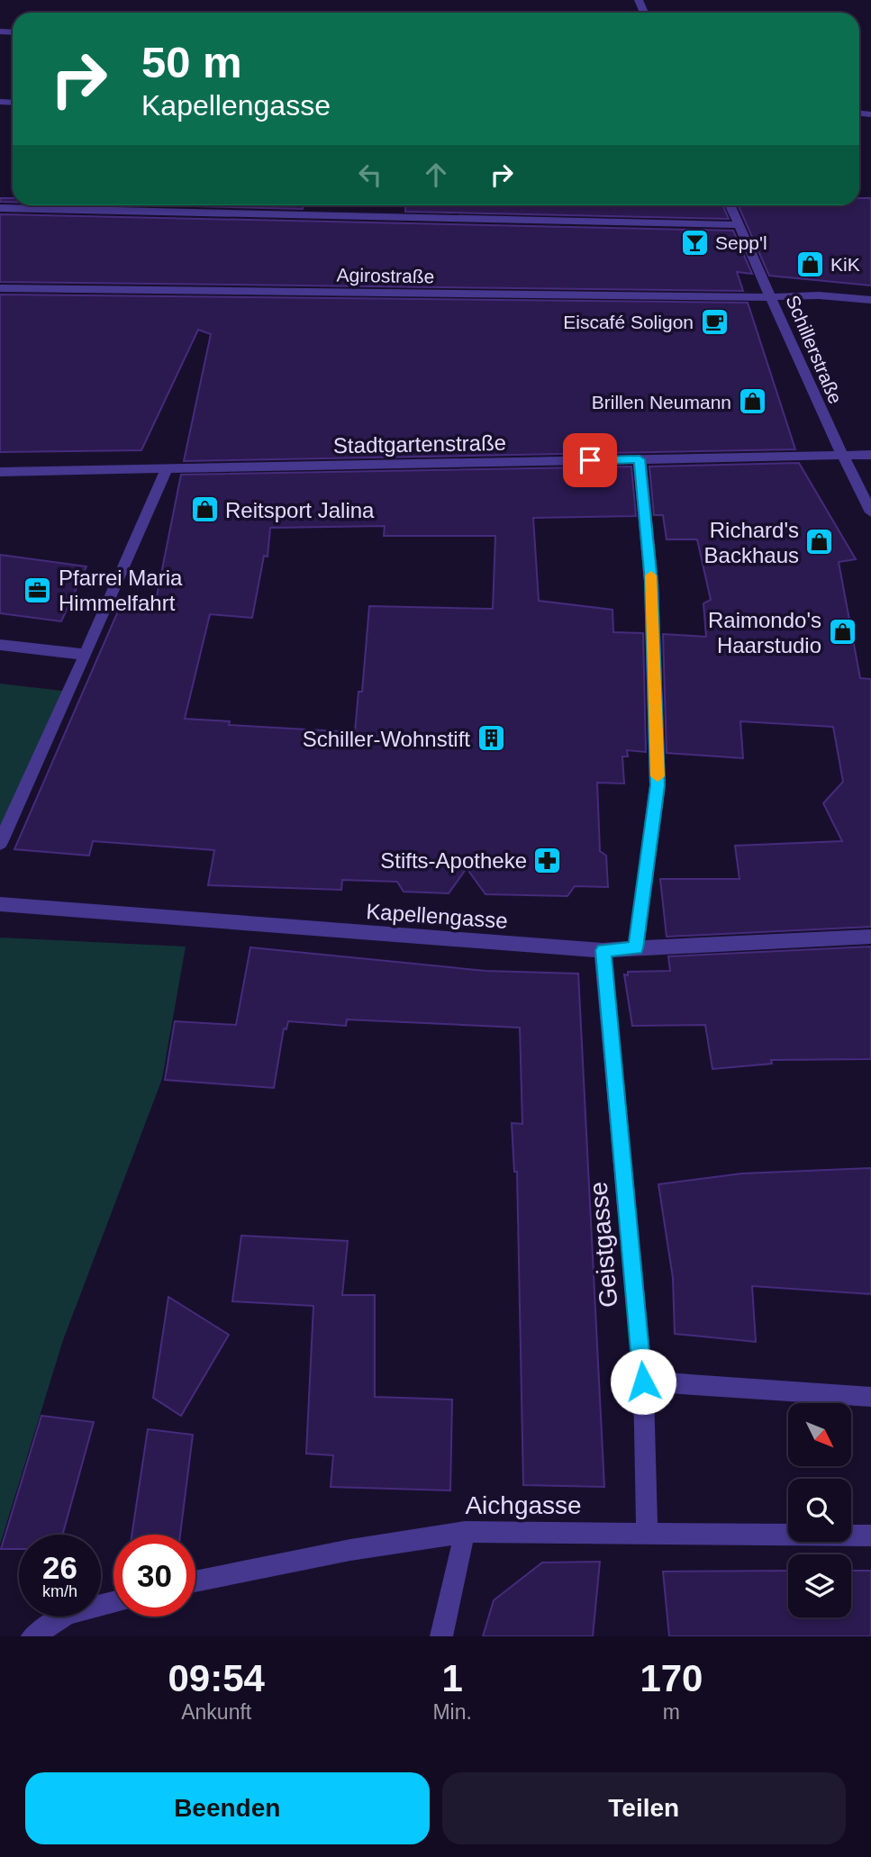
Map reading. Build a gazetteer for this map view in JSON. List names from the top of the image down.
{
  "streets": {
    "street": [
      "Agirostraße",
      "Schillerstraße",
      "Stadtgartenstraße",
      "Kapellengasse",
      "Geistgasse",
      "Aichgasse"
    ]
  },
  "crossings": [
    ["Agirostraße", "Schillerstraße"],
    ["Schillerstraße", "Stadtgartenstraße"],
    ["Kapellengasse", "Geistgasse"],
    ["Geistgasse", "Aichgasse"]
  ],
  "places": {
    "bar": ["Sepp'l"],
    "shop": [
      "KiK",
      "Brillen Neumann",
      "Reitsport Jalina",
      "Richard's Backhaus",
      "Raimondo's Haarstudio"
    ],
    "cafe": ["Eiscafé Soligon"],
    "office": ["Pfarrei Maria Himmelfahrt"],
    "building": ["Schiller-Wohnstift"],
    "pharmacy": ["Stifts-Apotheke"]
  },
  "north": "bottom right",
  "page": {
    "turn": ["50 m", "Kapellengasse"],
    "speed": "26 km/h",
    "limit": "30",
    "eta": [
      "09:54",
      "Ankunft",
      "1",
      "Min.",
      "170",
      "m"
    ],
    "buttons": ["Beenden", "Teilen"]
  }
}
